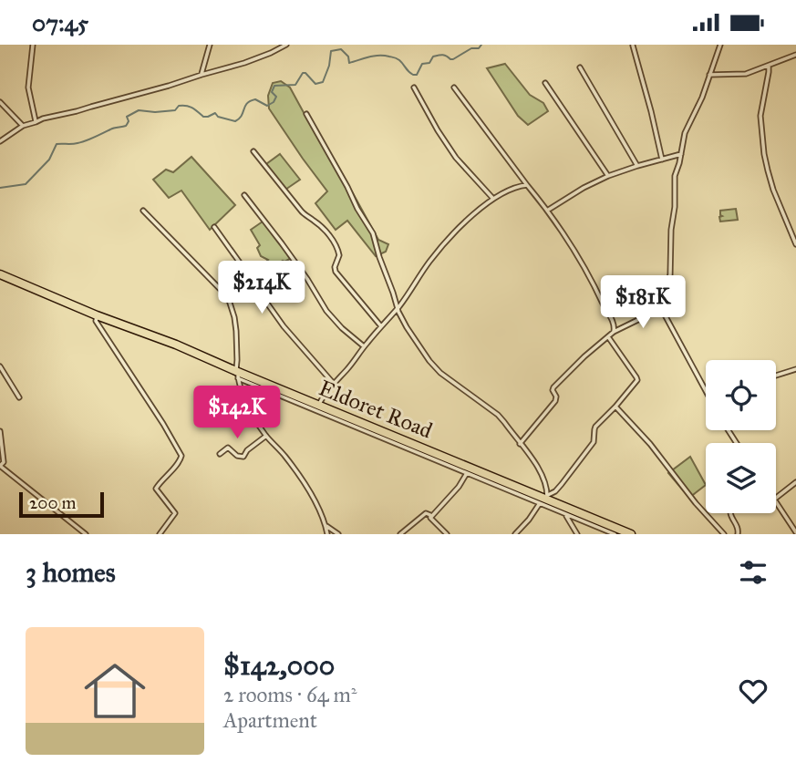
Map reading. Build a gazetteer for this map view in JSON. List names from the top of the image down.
{
  "streets": {
    "highway": ["Eldoret Road"]
  },
  "scale_bar": "200 m",
  "page": {
    "status": "07:45",
    "price": ["$214K", "$181K", "$142K"],
    "scale": "200 m",
    "heading": "3 homes",
    "list": [
      {
        "name": "$142,000",
        "note": "2 rooms · 64 m² · Apartment"
      }
    ]
  }
}
